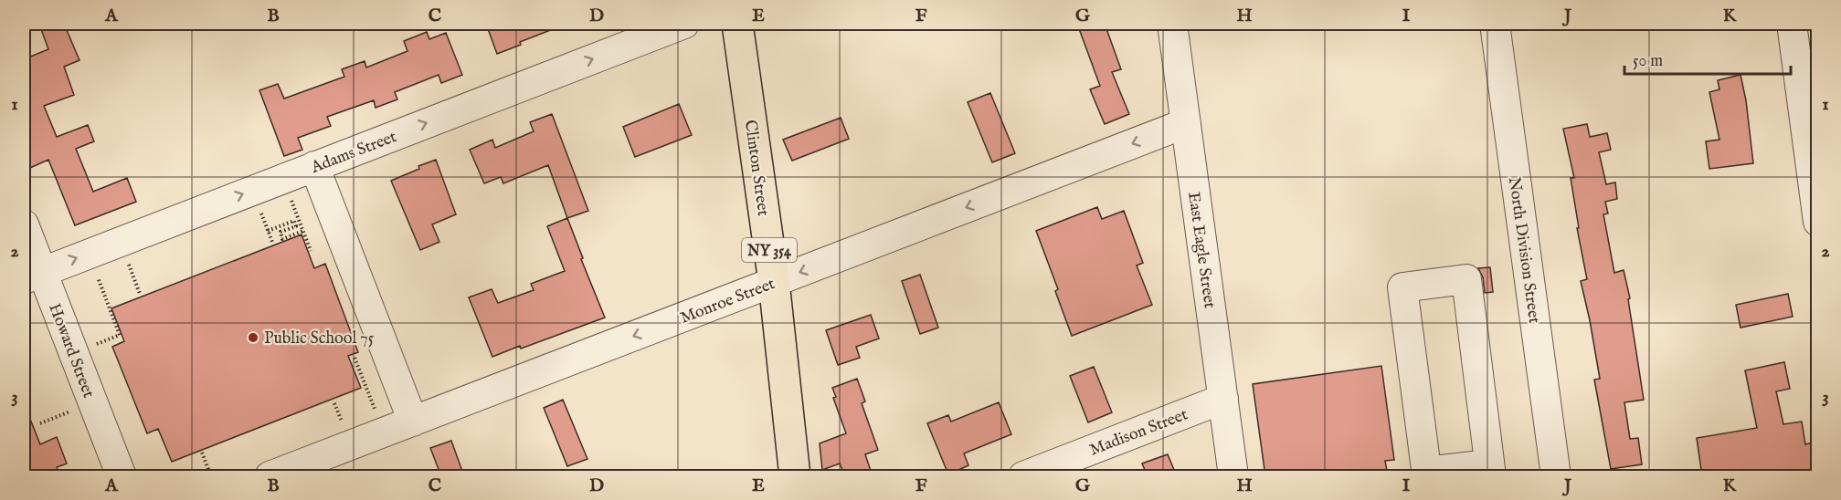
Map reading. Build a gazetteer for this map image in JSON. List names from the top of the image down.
{
  "streets": {
    "main road": ["Clinton Street", "NY 354"],
    "street": [
      "Adams Street",
      "East Eagle Street",
      "North Division Street",
      "Monroe Street",
      "Howard Street",
      "Madison Street"
    ]
  },
  "crossings": [
    ["Adams Street", "Howard Street"],
    ["Clinton Street", "Monroe Street"],
    ["East Eagle Street", "Monroe Street"],
    ["East Eagle Street", "Madison Street"]
  ],
  "one_way": ["Adams Street", "Monroe Street"],
  "places": ["Public School 75"],
  "scale_bar": "50 m",
  "grid": {
    "columns": [
      "A",
      "B",
      "C",
      "D",
      "E",
      "F",
      "G",
      "H",
      "I",
      "J",
      "K"
    ],
    "rows": ["1", "2", "3"]
  }
}
